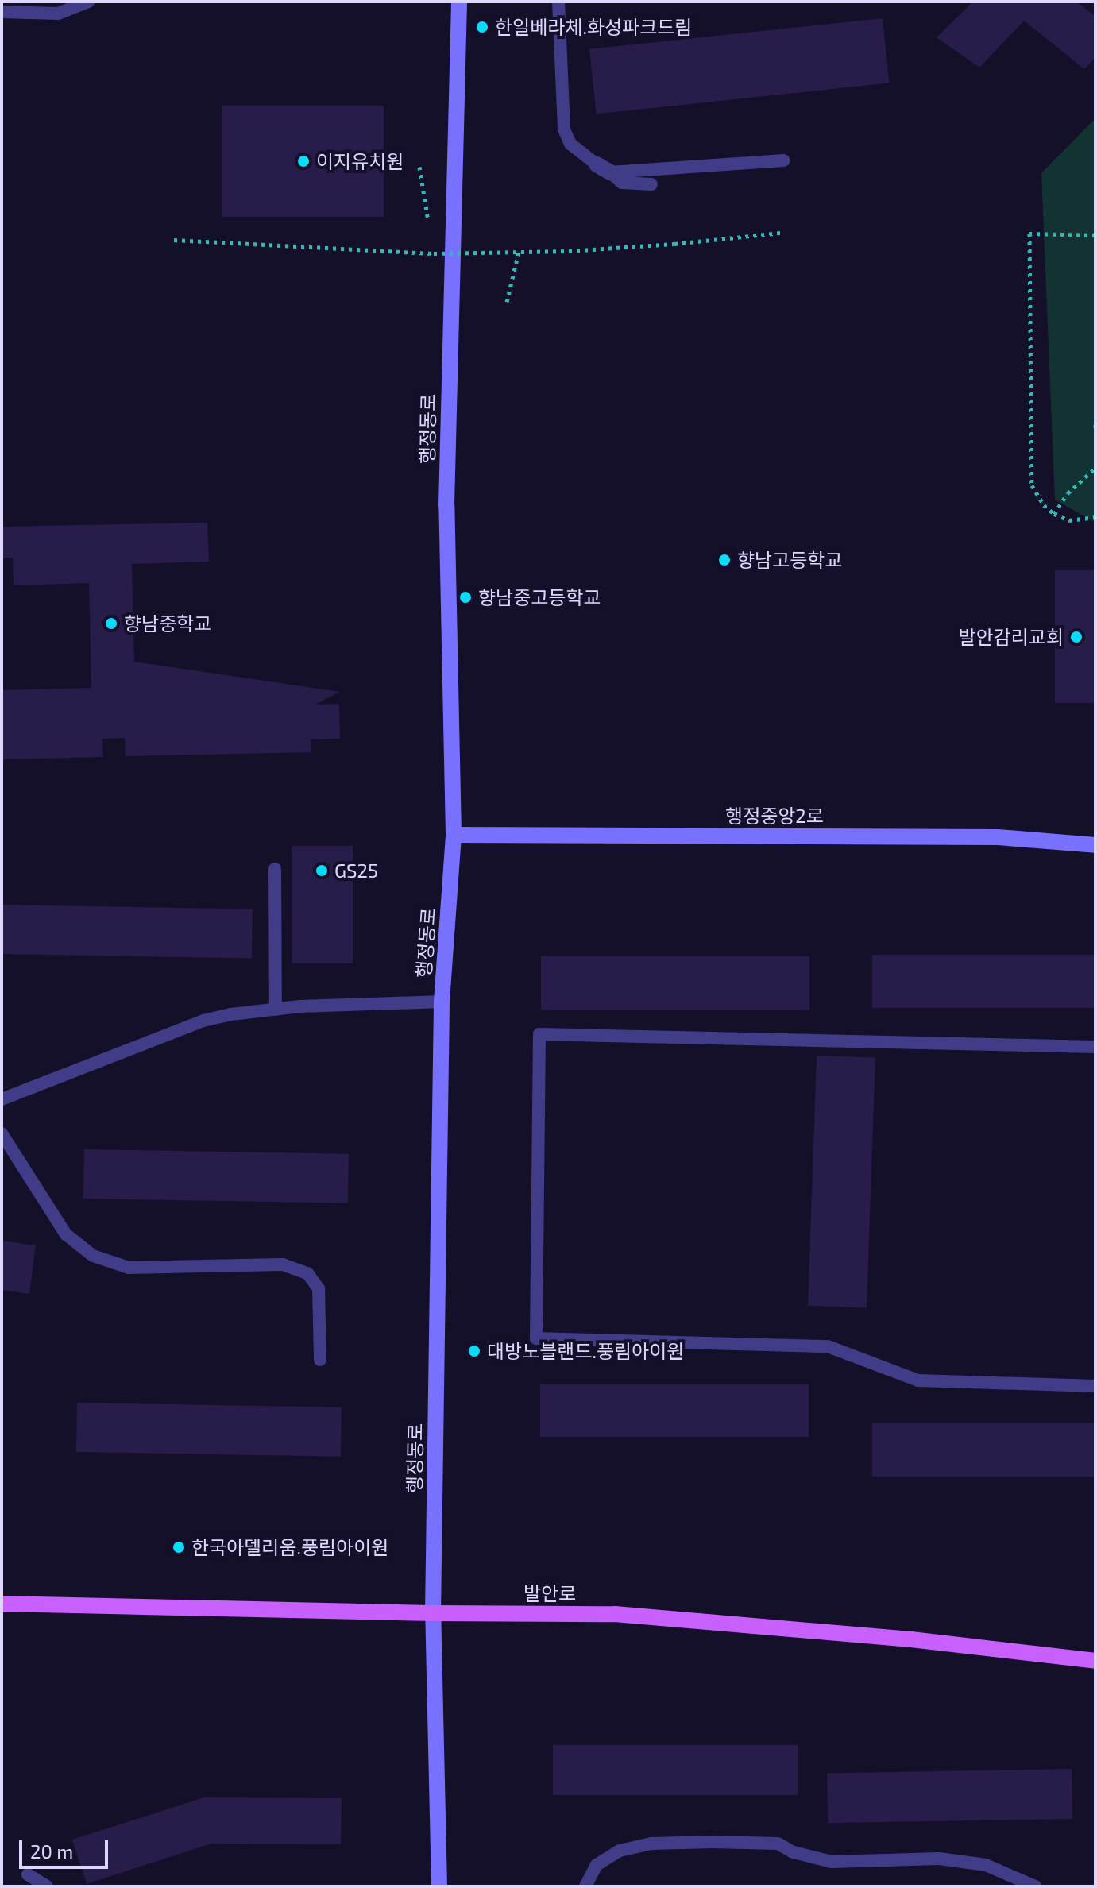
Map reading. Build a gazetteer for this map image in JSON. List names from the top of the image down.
{
  "streets": {
    "main road": ["발안로"],
    "street": ["행정동로", "행정중앙2로"]
  },
  "crossings": [
    ["행정동로", "행정중앙2로"],
    ["행정동로", "발안로"]
  ],
  "places": [
    "한일베라체.화성파크드림",
    "이지유치원",
    "향남고등학교",
    "향남중고등학교",
    "향남중학교",
    "발안감리교회",
    "GS25",
    "대방노블랜드.풍림아이원",
    "한국아델리움.풍림아이원"
  ],
  "scale_bar": "20 m"
}
